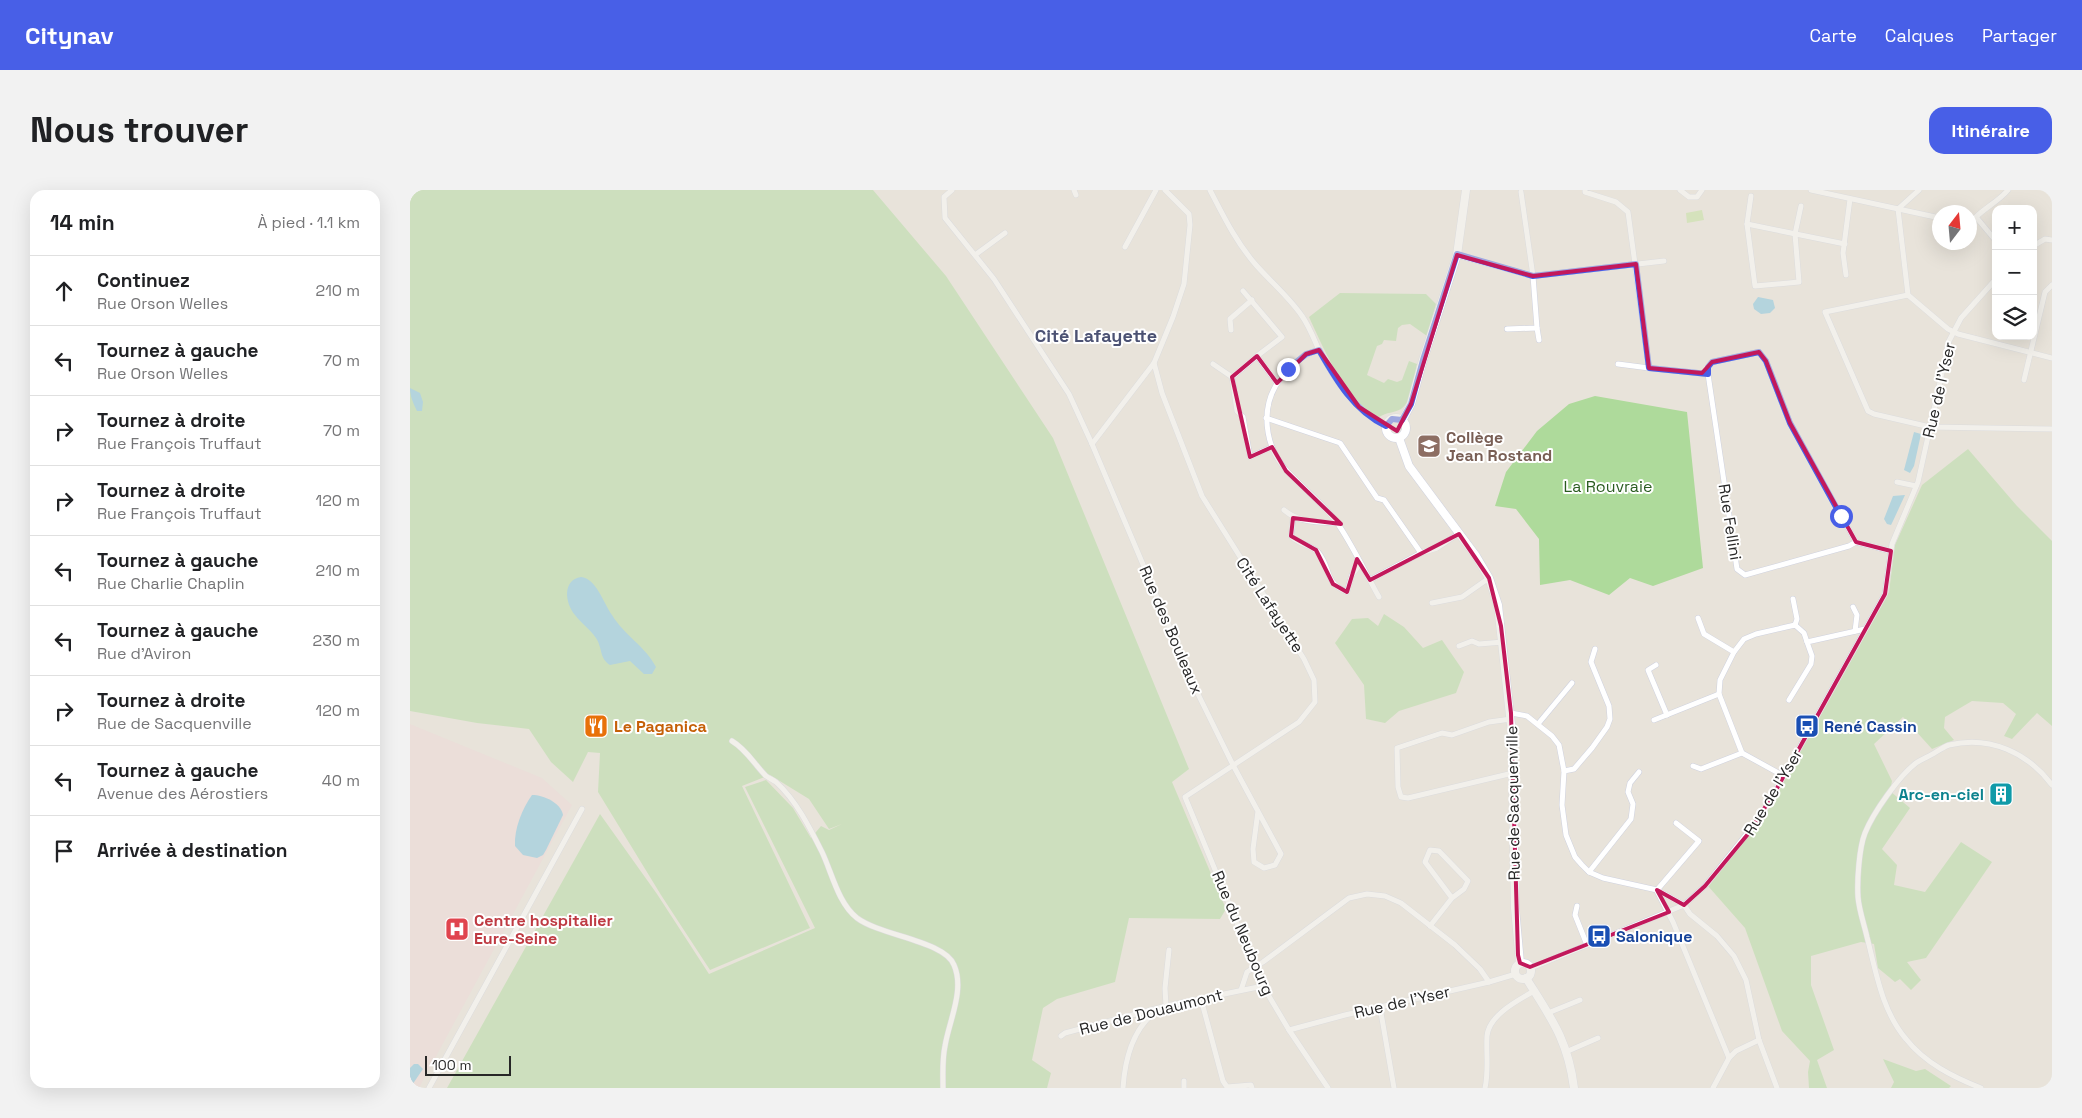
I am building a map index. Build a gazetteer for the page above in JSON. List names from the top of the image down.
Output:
{
  "streets": {
    "street": [
      "Rue de l'Yser",
      "Rue Fellini",
      "Cité Lafayette",
      "Rue des Bouleaux",
      "Rue de Sacquenville",
      "Rue du Neubourg",
      "Rue de Douaumont"
    ]
  },
  "crossings": [
    ["Rue de l'Yser", "Rue de Sacquenville"],
    ["Rue de l'Yser", "Rue du Neubourg"],
    ["Cité Lafayette", "Rue des Bouleaux"],
    ["Cité Lafayette", "Rue du Neubourg"],
    ["Rue du Neubourg", "Rue de Douaumont"]
  ],
  "districts": ["Cité Lafayette"],
  "parks": ["La Rouvraie"],
  "places": {
    "school or university": ["Collège Jean Rostand"],
    "restaurant": ["Le Paganica"],
    "bus stop": ["René Cassin", "Salonique"],
    "building": ["Arc-en-ciel"],
    "hospital": ["Centre hospitalier Eure-Seine"]
  },
  "scale_bar": "100 m",
  "north": "top",
  "page": {
    "header": "Citynav",
    "nav": ["Carte", "Calques", "Partager"],
    "buttons": "Itinéraire",
    "title": "Nous trouver",
    "heading": ["14 min", "À pied · 1.1 km"],
    "map_buttons": ["+", "−"],
    "list": [
      ["Continuez", "Rue Orson Welles", "210 m"],
      ["Tournez à gauche", "Rue Orson Welles", "70 m"],
      ["Tournez à droite", "Rue François Truffaut", "70 m"],
      ["Tournez à droite", "Rue François Truffaut", "120 m"],
      ["Tournez à gauche", "Rue Charlie Chaplin", "210 m"],
      ["Tournez à gauche", "Rue d'Aviron", "230 m"],
      ["Tournez à droite", "Rue de Sacquenville", "120 m"],
      ["Tournez à gauche", "Avenue des Aérostiers", "40 m"],
      "Arrivée à destination"
    ],
    "scale": "100 m"
  }
}
